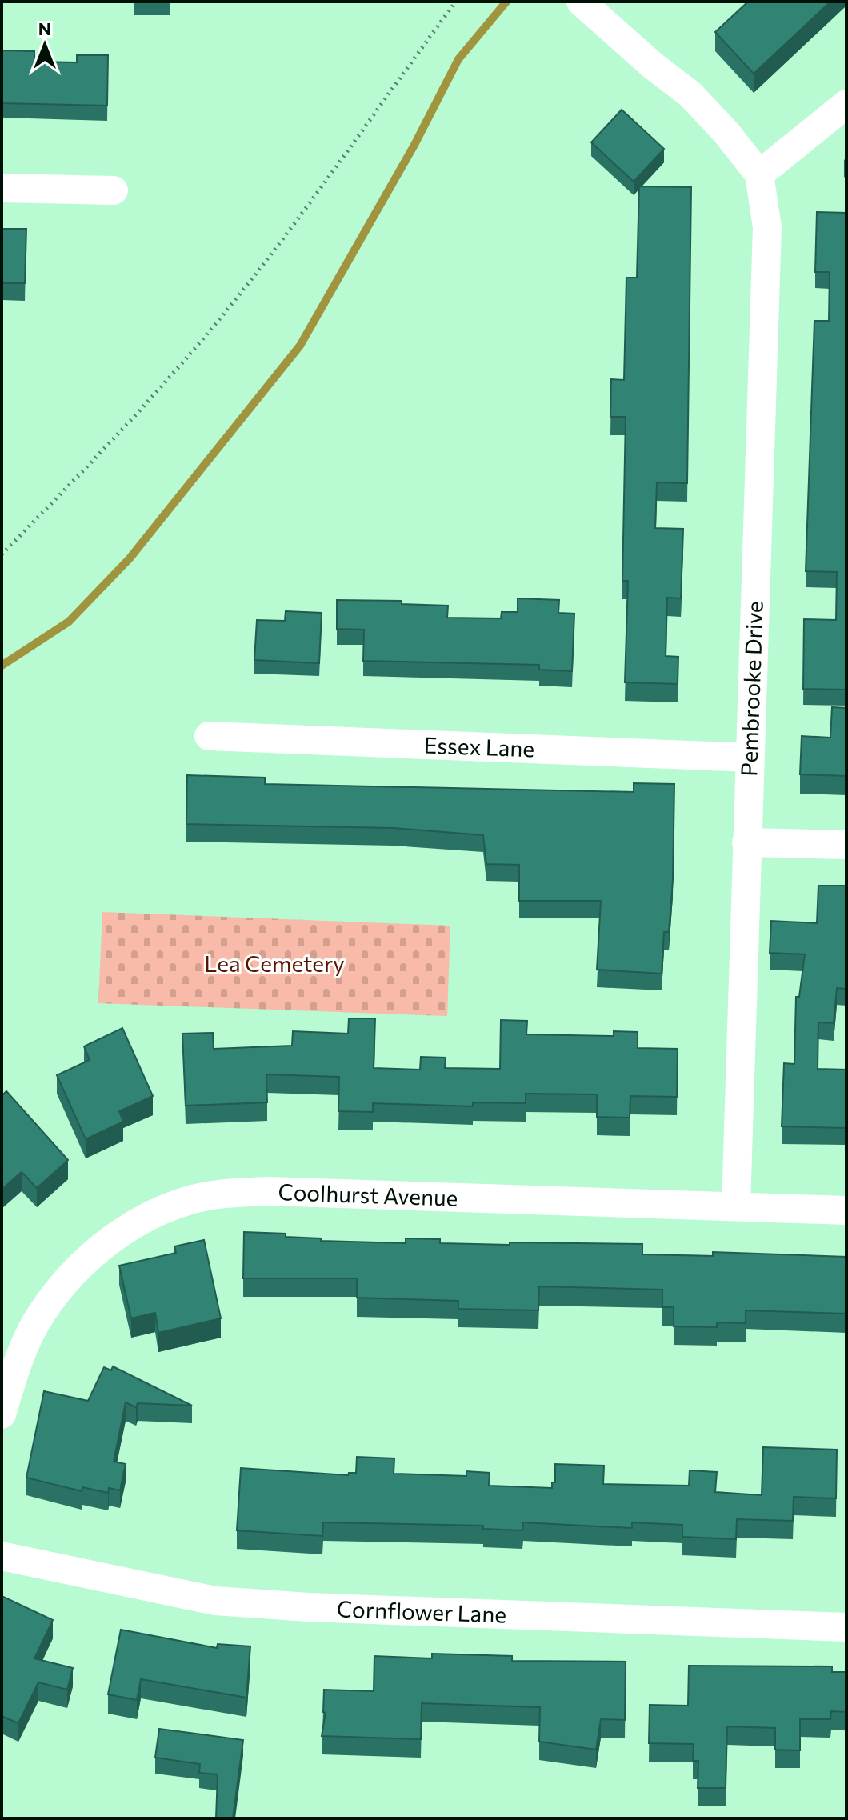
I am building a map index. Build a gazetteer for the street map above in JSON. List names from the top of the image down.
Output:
{
  "streets": {
    "street": [
      "Pembrooke Drive",
      "Essex Lane",
      "Coolhurst Avenue",
      "Cornflower Lane"
    ]
  },
  "crossings": [
    ["Pembrooke Drive", "Essex Lane"],
    ["Pembrooke Drive", "Coolhurst Avenue"]
  ],
  "parks": ["Lea Cemetery"],
  "north": "top"
}
